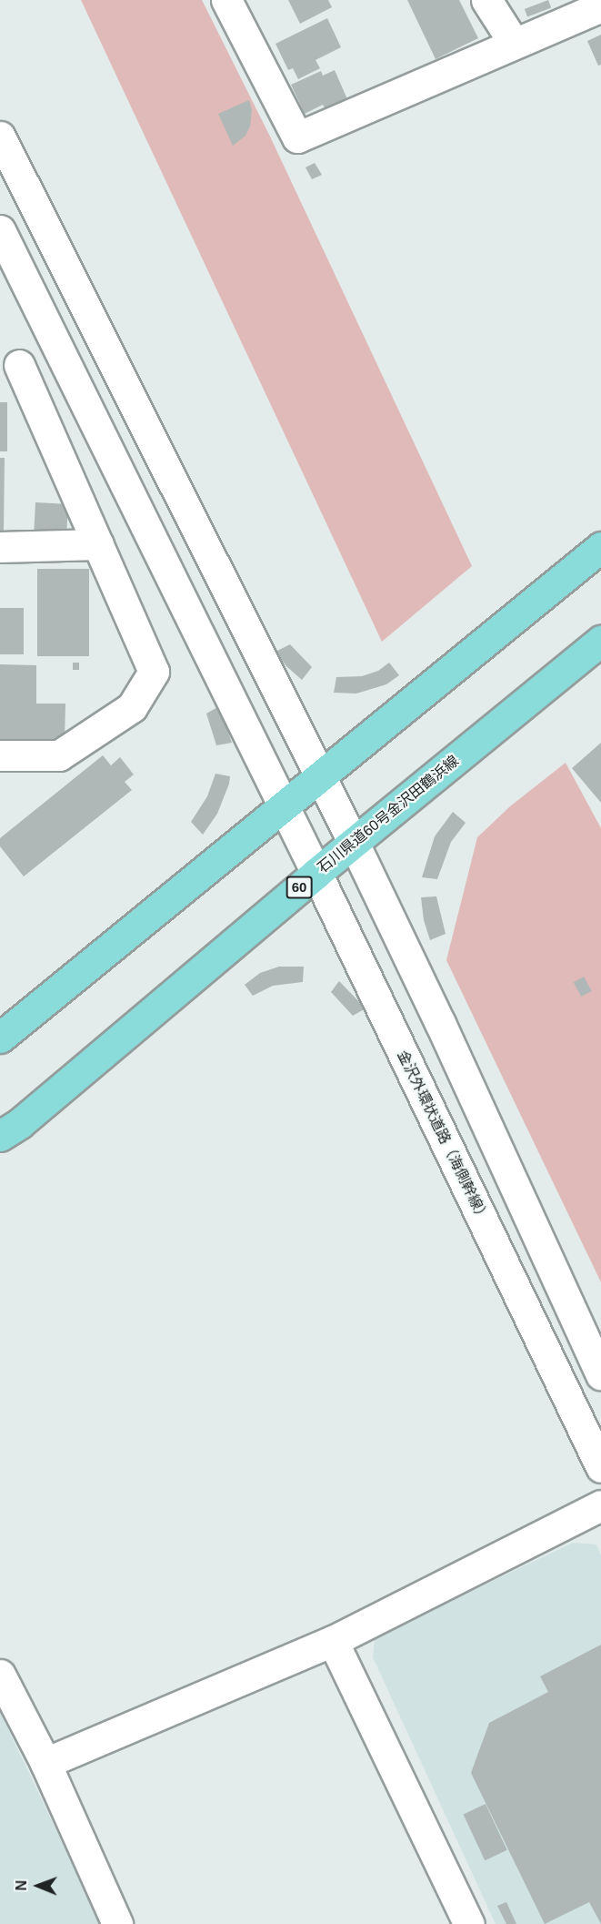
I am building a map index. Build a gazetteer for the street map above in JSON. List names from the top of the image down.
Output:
{
  "streets": {
    "main road": ["石川県道60号金沢田鶴浜線", "60"],
    "street": ["金沢外環状道路（海側幹線）"]
  },
  "crossings": [
    ["石川県道60号金沢田鶴浜線", "金沢外環状道路（海側幹線）"]
  ],
  "north": "left"
}
